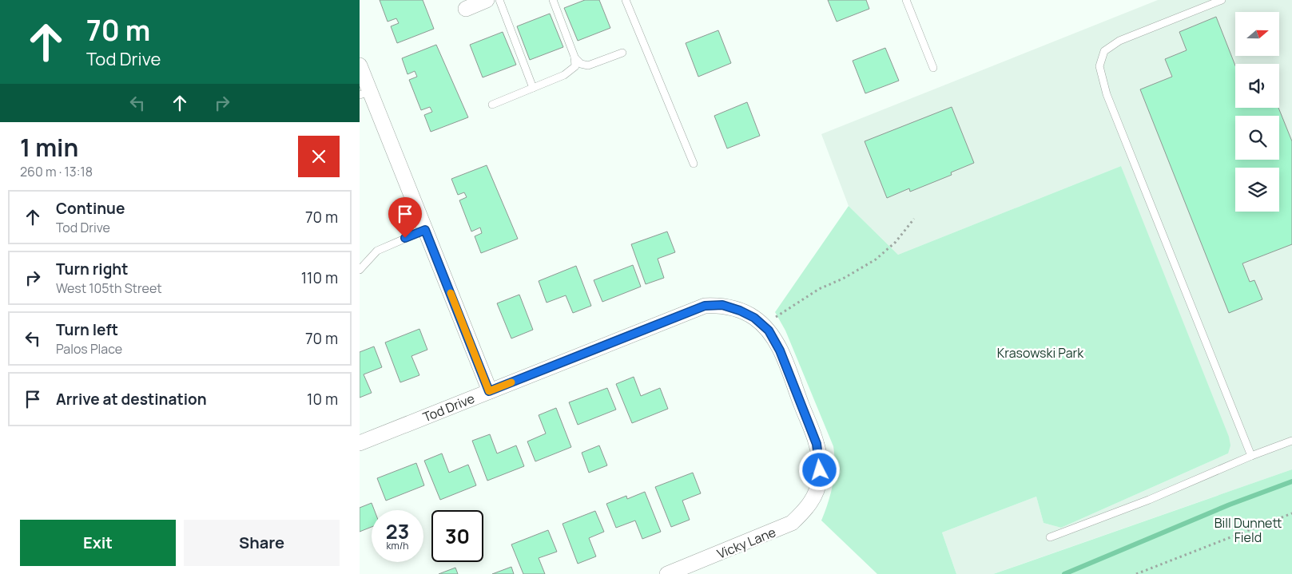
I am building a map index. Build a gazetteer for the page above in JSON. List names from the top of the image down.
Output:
{
  "streets": {
    "street": ["Tod Drive", "Vicky Lane"]
  },
  "crossings": [
    ["Tod Drive", "Vicky Lane"]
  ],
  "parks": ["Krasowski Park", "Bill Dunnett Field"],
  "north": "right",
  "page": {
    "turn": ["70 m", "Tod Drive"],
    "heading": ["1 min", "260 m · 13:18"],
    "list": [
      {
        "name": "Continue",
        "note": "Tod Drive",
        "value": "70 m"
      },
      {
        "name": "Turn right",
        "note": "West 105th Street",
        "value": "110 m"
      },
      {
        "name": "Turn left",
        "note": "Palos Place",
        "value": "70 m"
      },
      {
        "name": "Arrive at destination",
        "value": "10 m"
      }
    ],
    "speed": "23 km/h",
    "limit": "30",
    "buttons": ["Exit", "Share"]
  }
}
